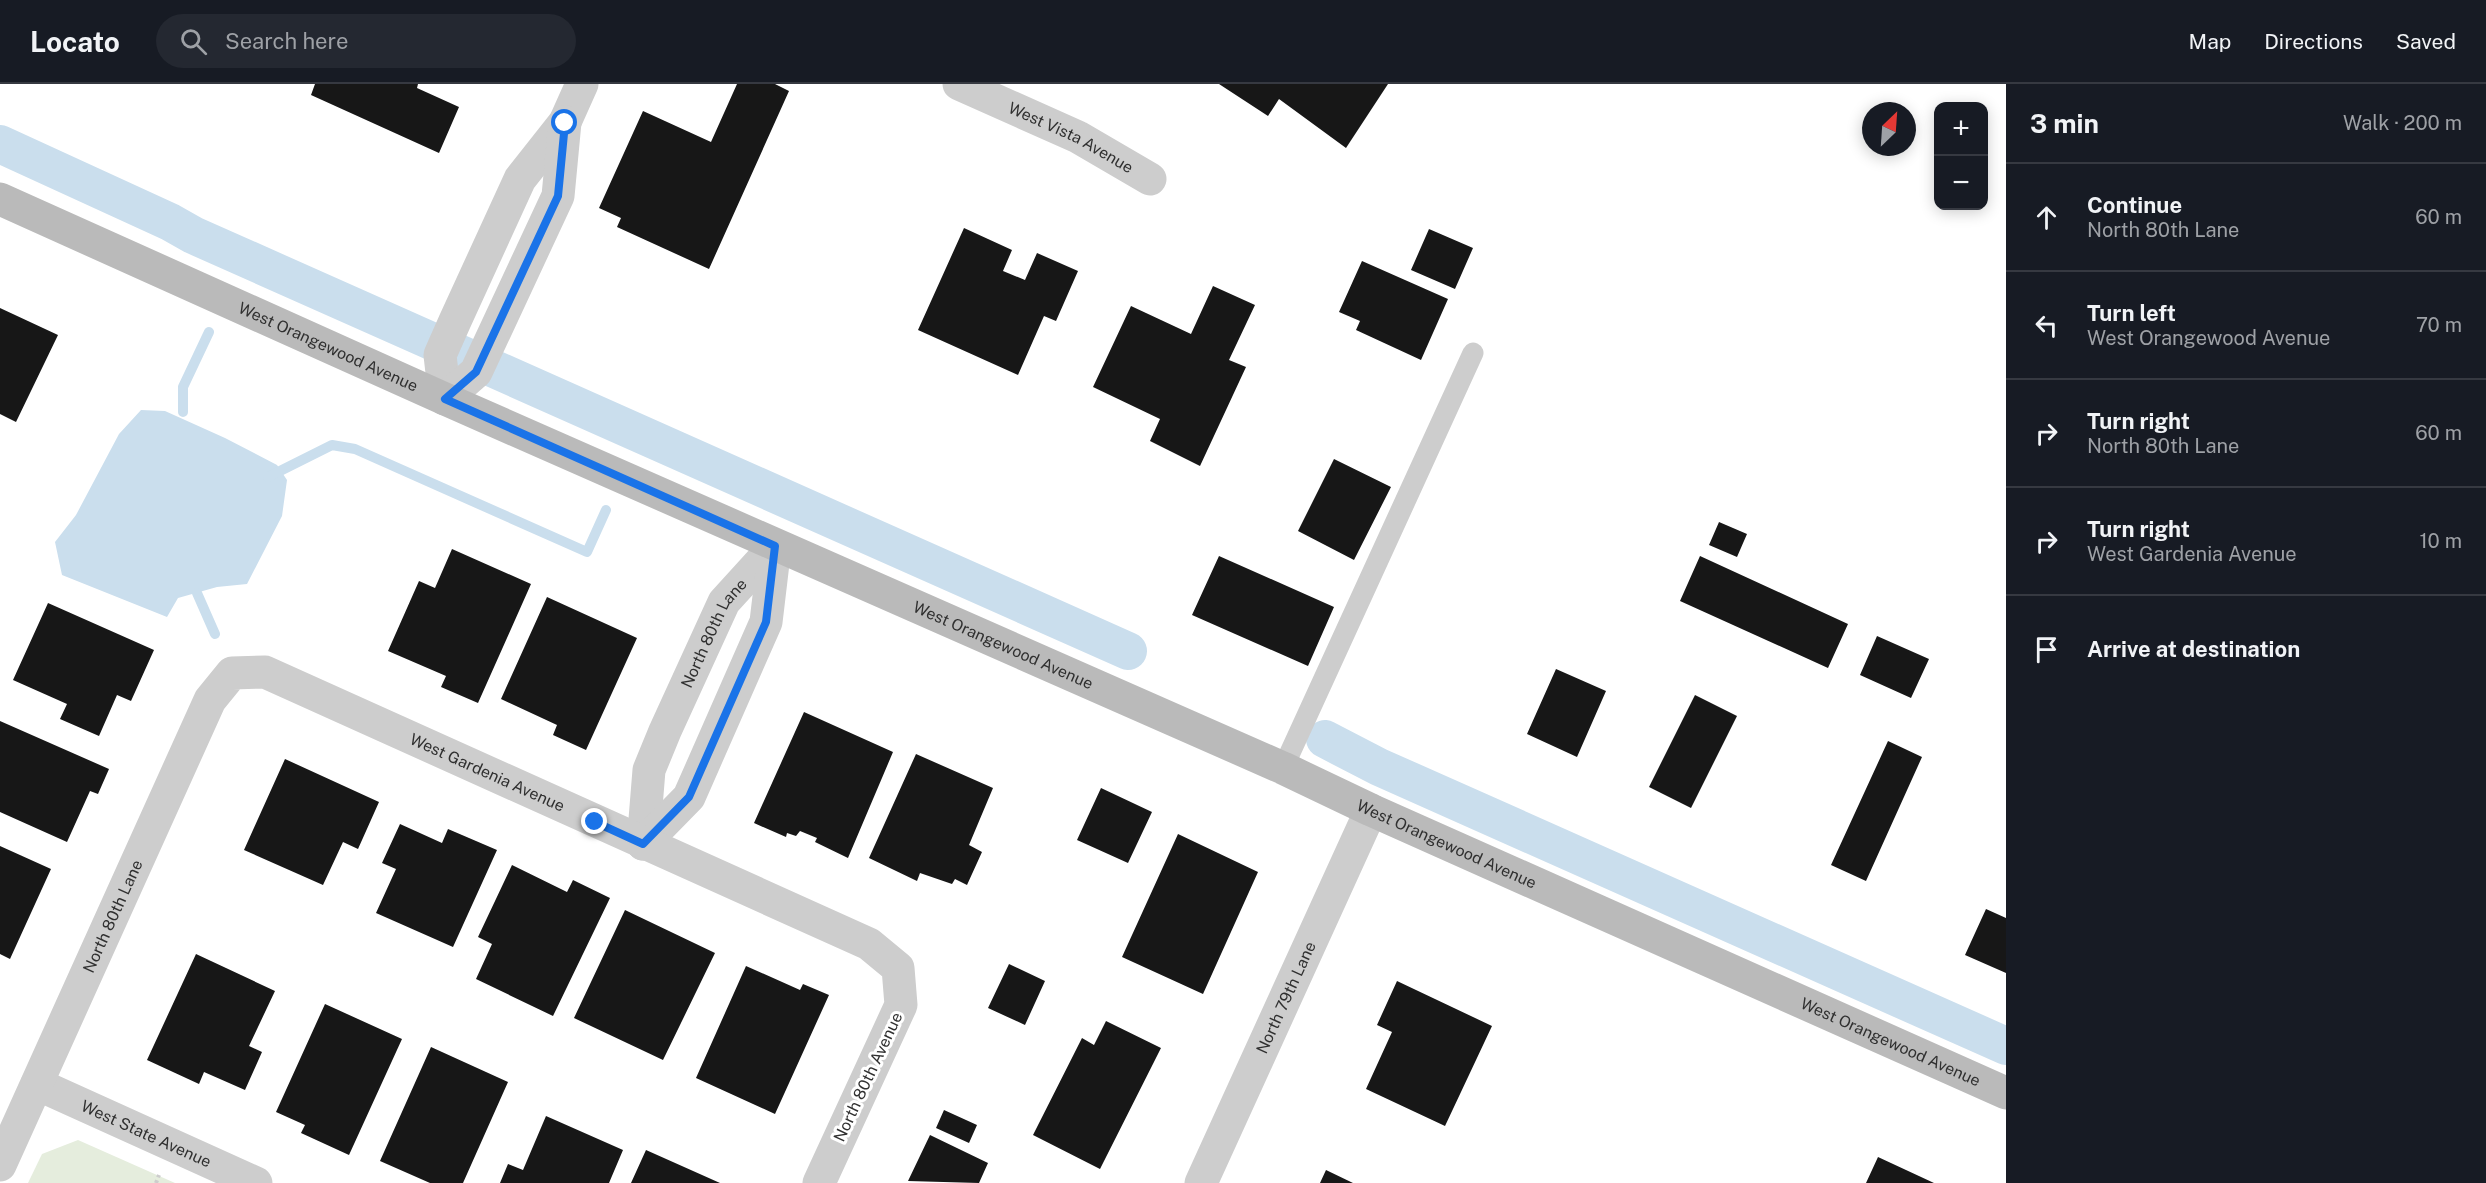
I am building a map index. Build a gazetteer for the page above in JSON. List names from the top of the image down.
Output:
{
  "streets": {
    "street": [
      "West Vista Avenue",
      "West Orangewood Avenue",
      "North 80th Lane",
      "West Gardenia Avenue",
      "North 79th Lane",
      "North 80th Avenue",
      "West State Avenue"
    ]
  },
  "crossings": [
    ["West Orangewood Avenue", "North 80th Lane"],
    ["West Orangewood Avenue", "North 79th Lane"],
    ["North 80th Lane", "West Gardenia Avenue"],
    ["North 80th Lane", "West State Avenue"],
    ["West Gardenia Avenue", "North 80th Avenue"]
  ],
  "north": "top right",
  "page": {
    "header": "Locato",
    "search": "Search here",
    "nav": ["Map", "Directions", "Saved"],
    "heading": ["3 min", "Walk · 200 m"],
    "map_buttons": ["+", "−"],
    "list": [
      ["Continue", "North 80th Lane", "60 m"],
      ["Turn left", "West Orangewood Avenue", "70 m"],
      ["Turn right", "North 80th Lane", "60 m"],
      ["Turn right", "West Gardenia Avenue", "10 m"],
      "Arrive at destination"
    ]
  }
}
